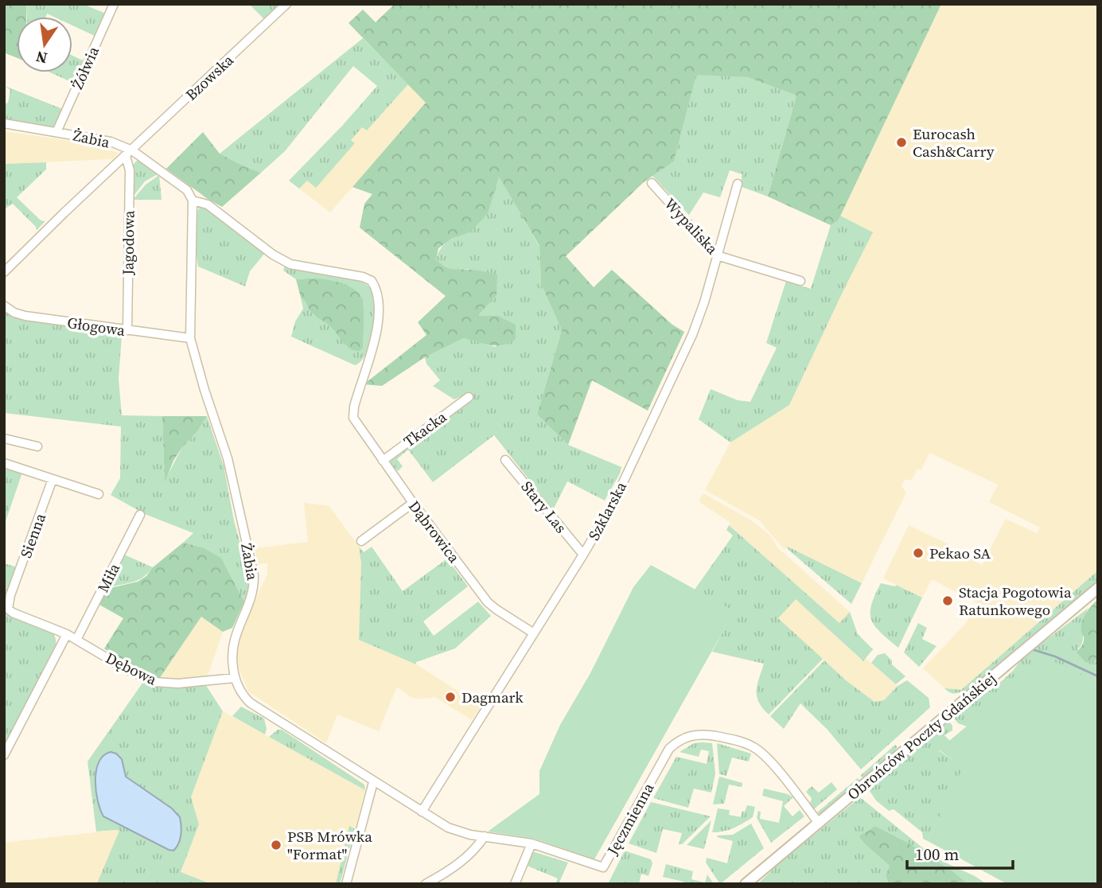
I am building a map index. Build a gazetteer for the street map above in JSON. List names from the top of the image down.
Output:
{
  "streets": {
    "street": [
      "Żółwia",
      "Bzowska",
      "Żabia",
      "Wypaliska",
      "Jagodowa",
      "Głogowa",
      "Tkacka",
      "Stary Las",
      "Szklarska",
      "Dąbrowica",
      "Sienna",
      "Miła",
      "Dębowa",
      "Obrońców Poczty Gdańskiej",
      "Jęczmienna"
    ]
  },
  "crossings": [
    ["Żółwia", "Żabia"],
    ["Bzowska", "Żabia"],
    ["Bzowska", "Jagodowa"],
    ["Żabia", "Jagodowa"],
    ["Żabia", "Głogowa"],
    ["Żabia", "Dąbrowica"],
    ["Żabia", "Dębowa"],
    ["Żabia", "Jęczmienna"],
    ["Wypaliska", "Szklarska"],
    ["Jagodowa", "Głogowa"],
    ["Tkacka", "Dąbrowica"],
    ["Stary Las", "Szklarska"],
    ["Szklarska", "Dąbrowica"],
    ["Szklarska", "Jęczmienna"],
    ["Sienna", "Dębowa"],
    ["Miła", "Dębowa"],
    ["Obrońców Poczty Gdańskiej", "Jęczmienna"]
  ],
  "places": [
    "Eurocash Cash&Carry",
    "Pekao SA",
    "Stacja Pogotowia Ratunkowego",
    "Dagmark",
    "PSB Mrówka \"Format\""
  ],
  "scale_bar": "100 m",
  "north": "bottom"
}
